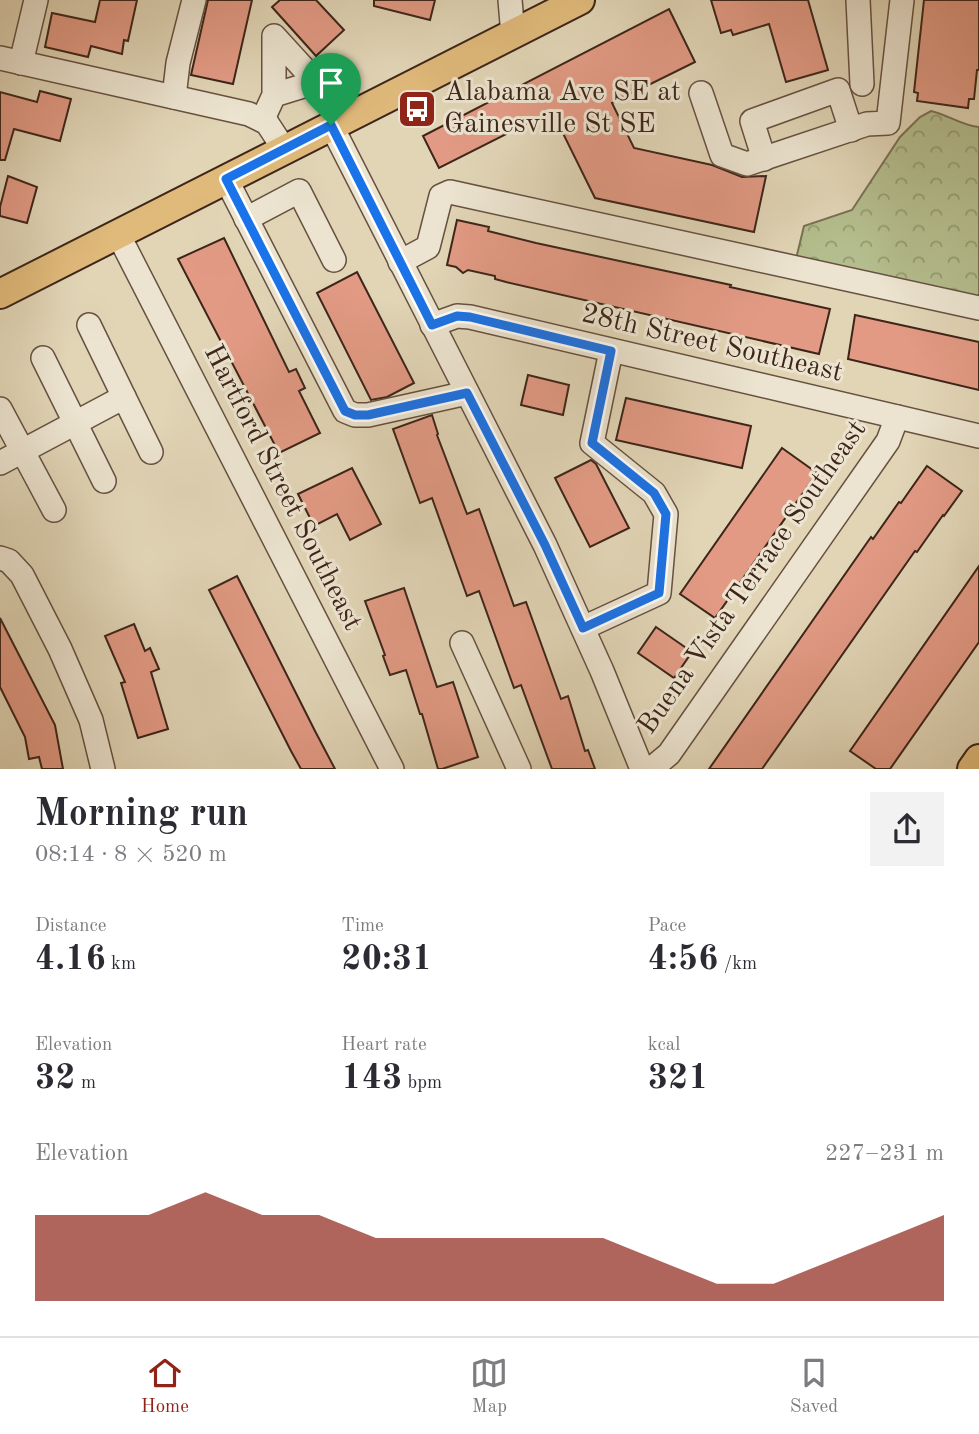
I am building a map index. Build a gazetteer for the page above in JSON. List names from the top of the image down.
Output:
{
  "streets": {
    "street": ["28th Street Southeast", "Hartford Street Southeast", "Buena Vista Terrace Southeast"]
  },
  "crossings": [
    ["28th Street Southeast", "Buena Vista Terrace Southeast"]
  ],
  "places": {
    "bus stop": ["Alabama Ave SE at Gainesville St SE"]
  },
  "page": {
    "heading": ["Morning run", "08:14 · 8 × 520 m"],
    "stats": [
      ["Distance", "4.16 km"],
      ["Time", "20:31"],
      ["Pace", "4:56 /km"],
      ["Elevation", "32 m"],
      ["Heart rate", "143 bpm"],
      ["kcal", "321"]
    ],
    "chart": ["Elevation", "227–231 m"],
    "tabs": ["Home", "Map", "Saved"]
  }
}
